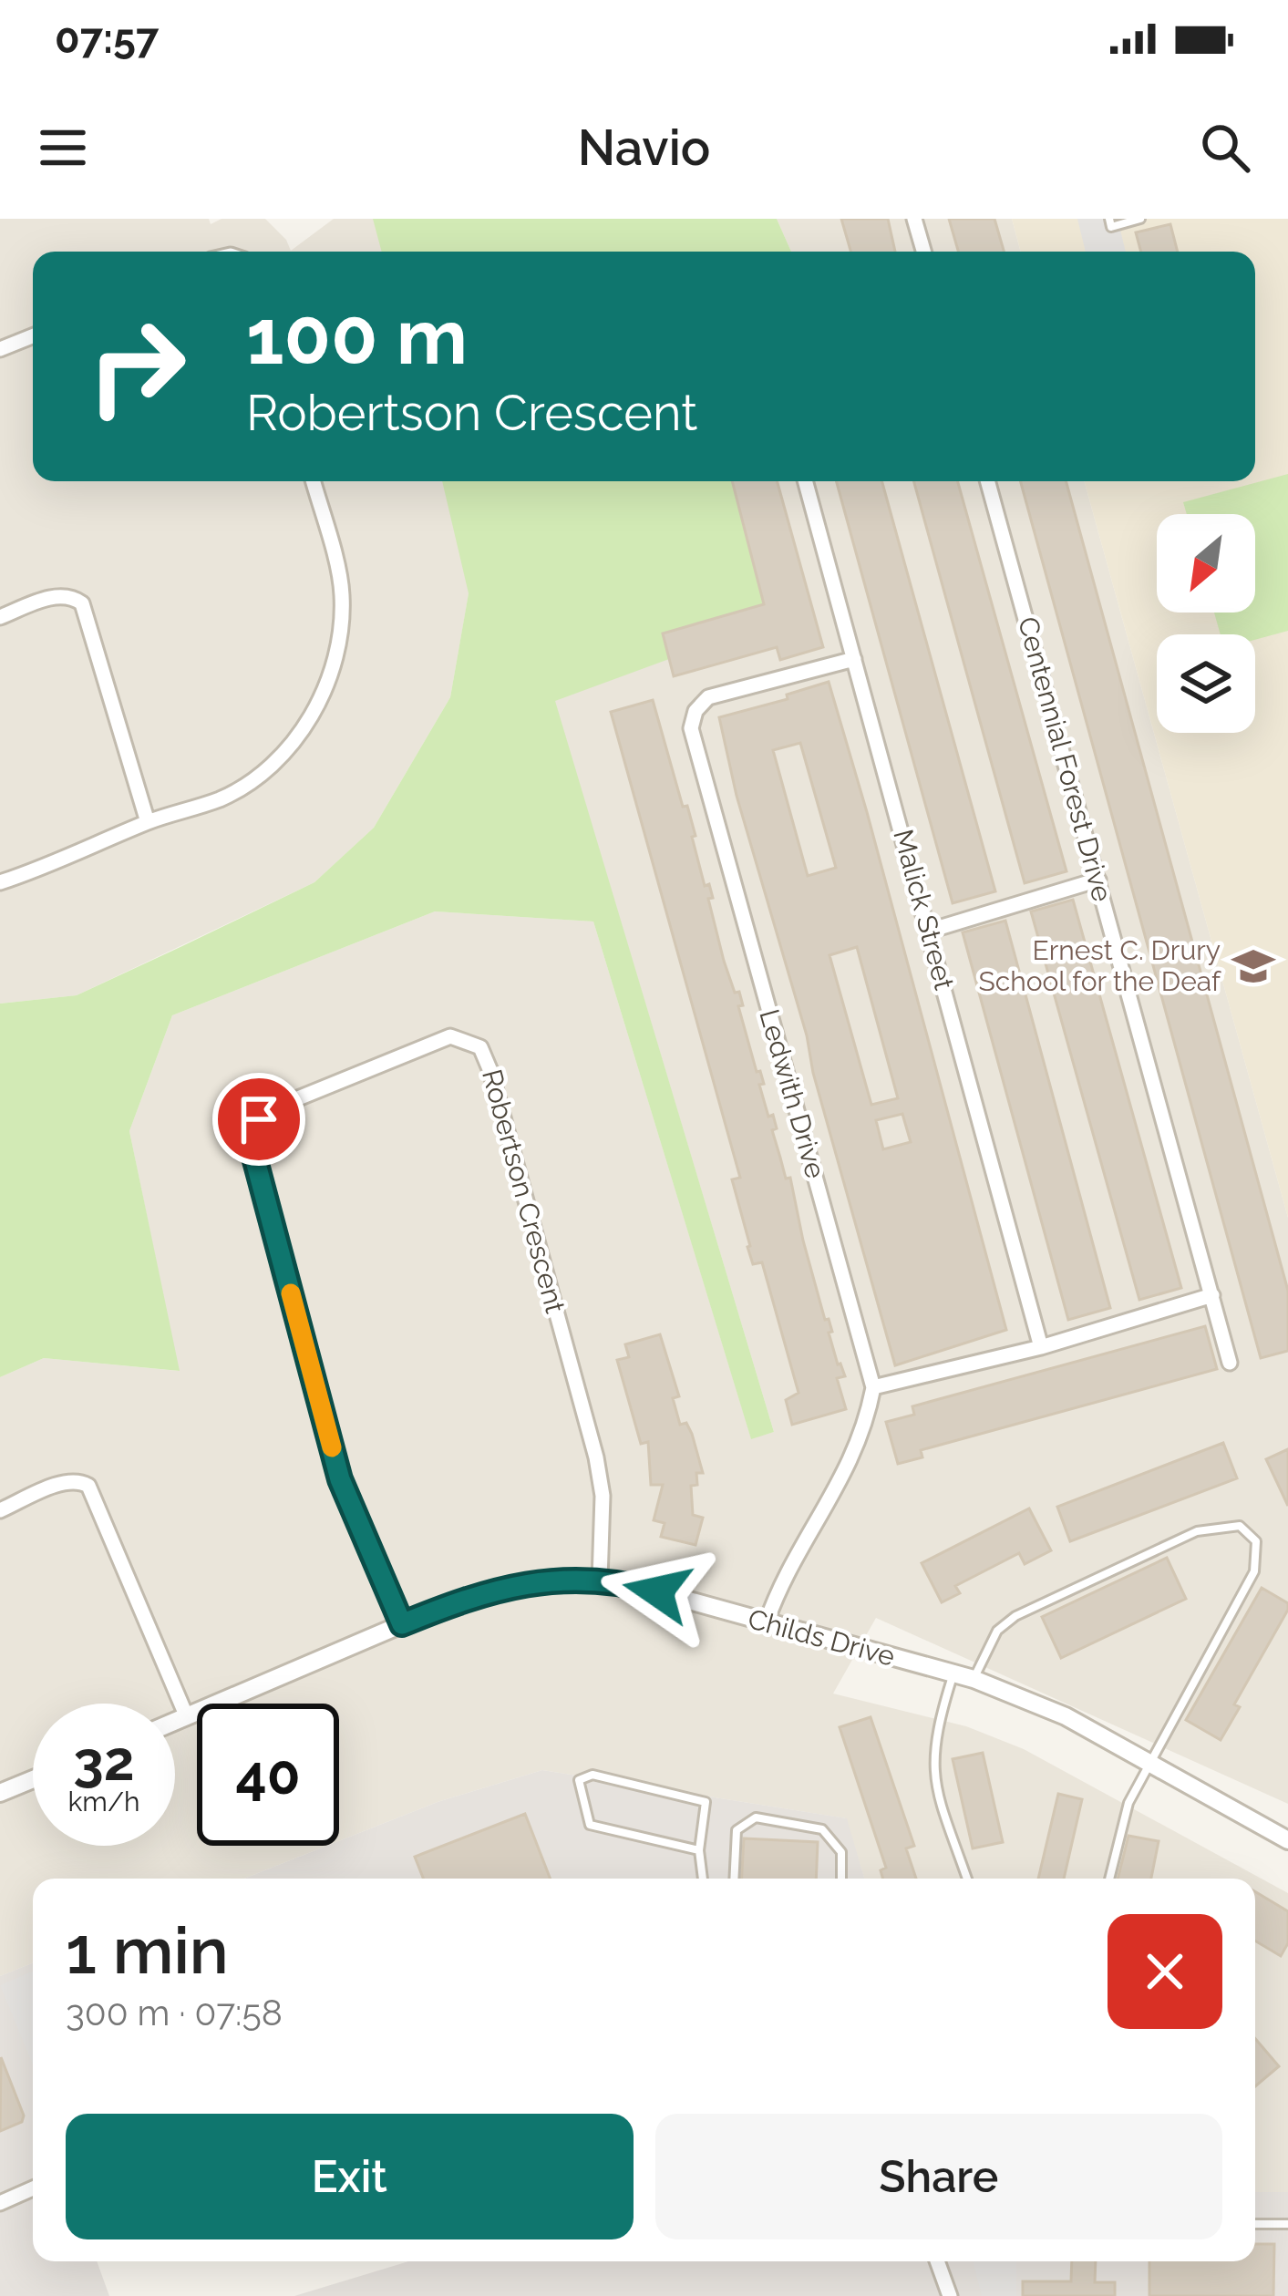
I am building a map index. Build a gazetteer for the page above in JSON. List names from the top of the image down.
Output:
{
  "streets": {
    "street": [
      "Centennial Forest Drive",
      "Malick Street",
      "Ledwith Drive",
      "Robertson Crescent",
      "Childs Drive"
    ]
  },
  "crossings": [
    ["Malick Street", "Ledwith Drive"],
    ["Ledwith Drive", "Childs Drive"],
    ["Robertson Crescent", "Childs Drive"]
  ],
  "places": {
    "school or university": ["Ernest C. Drury School for the Deaf"]
  },
  "north": "bottom left",
  "page": {
    "status": "07:57",
    "header": "Navio",
    "turn": ["100 m", "Robertson Crescent"],
    "speed": "32 km/h",
    "limit": "40",
    "heading": ["1 min", "300 m · 07:58"],
    "buttons": ["Exit", "Share"]
  }
}
